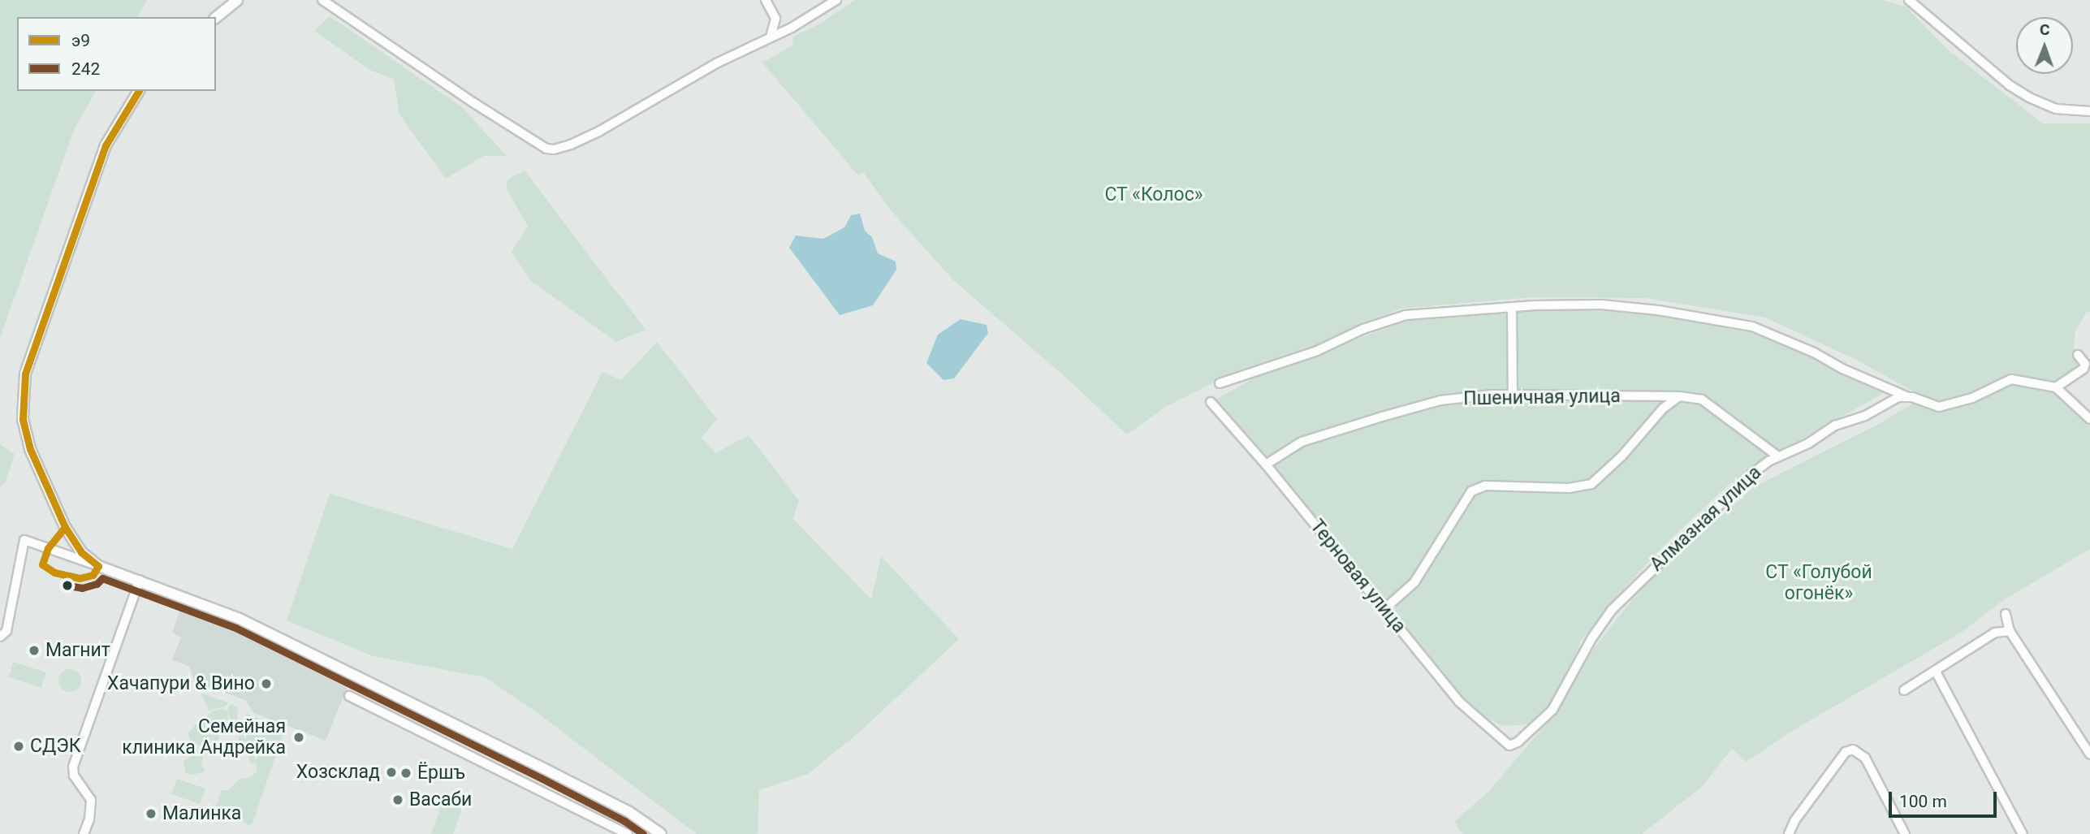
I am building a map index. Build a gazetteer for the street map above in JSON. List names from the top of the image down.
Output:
{
  "streets": {
    "street": ["Пшеничная улица", "Алмазная улица", "Терновая улица"]
  },
  "crossings": [
    ["Пшеничная улица", "Алмазная улица"],
    ["Пшеничная улица", "Терновая улица"],
    ["Алмазная улица", "Терновая улица"]
  ],
  "parks": ["СТ «Колос»", "СТ «Голубой огонёк»"],
  "places": [
    "Магнит",
    "Хачапури & Вино",
    "Семейная клиника Андрейка",
    "СДЭК",
    "Хозсклад",
    "Ёршъ",
    "Васаби",
    "Малинка"
  ],
  "lines": ["transit line э9", "transit line 242"],
  "legend": ["э9", "242"],
  "scale_bar": "100 m",
  "north": "top"
}
